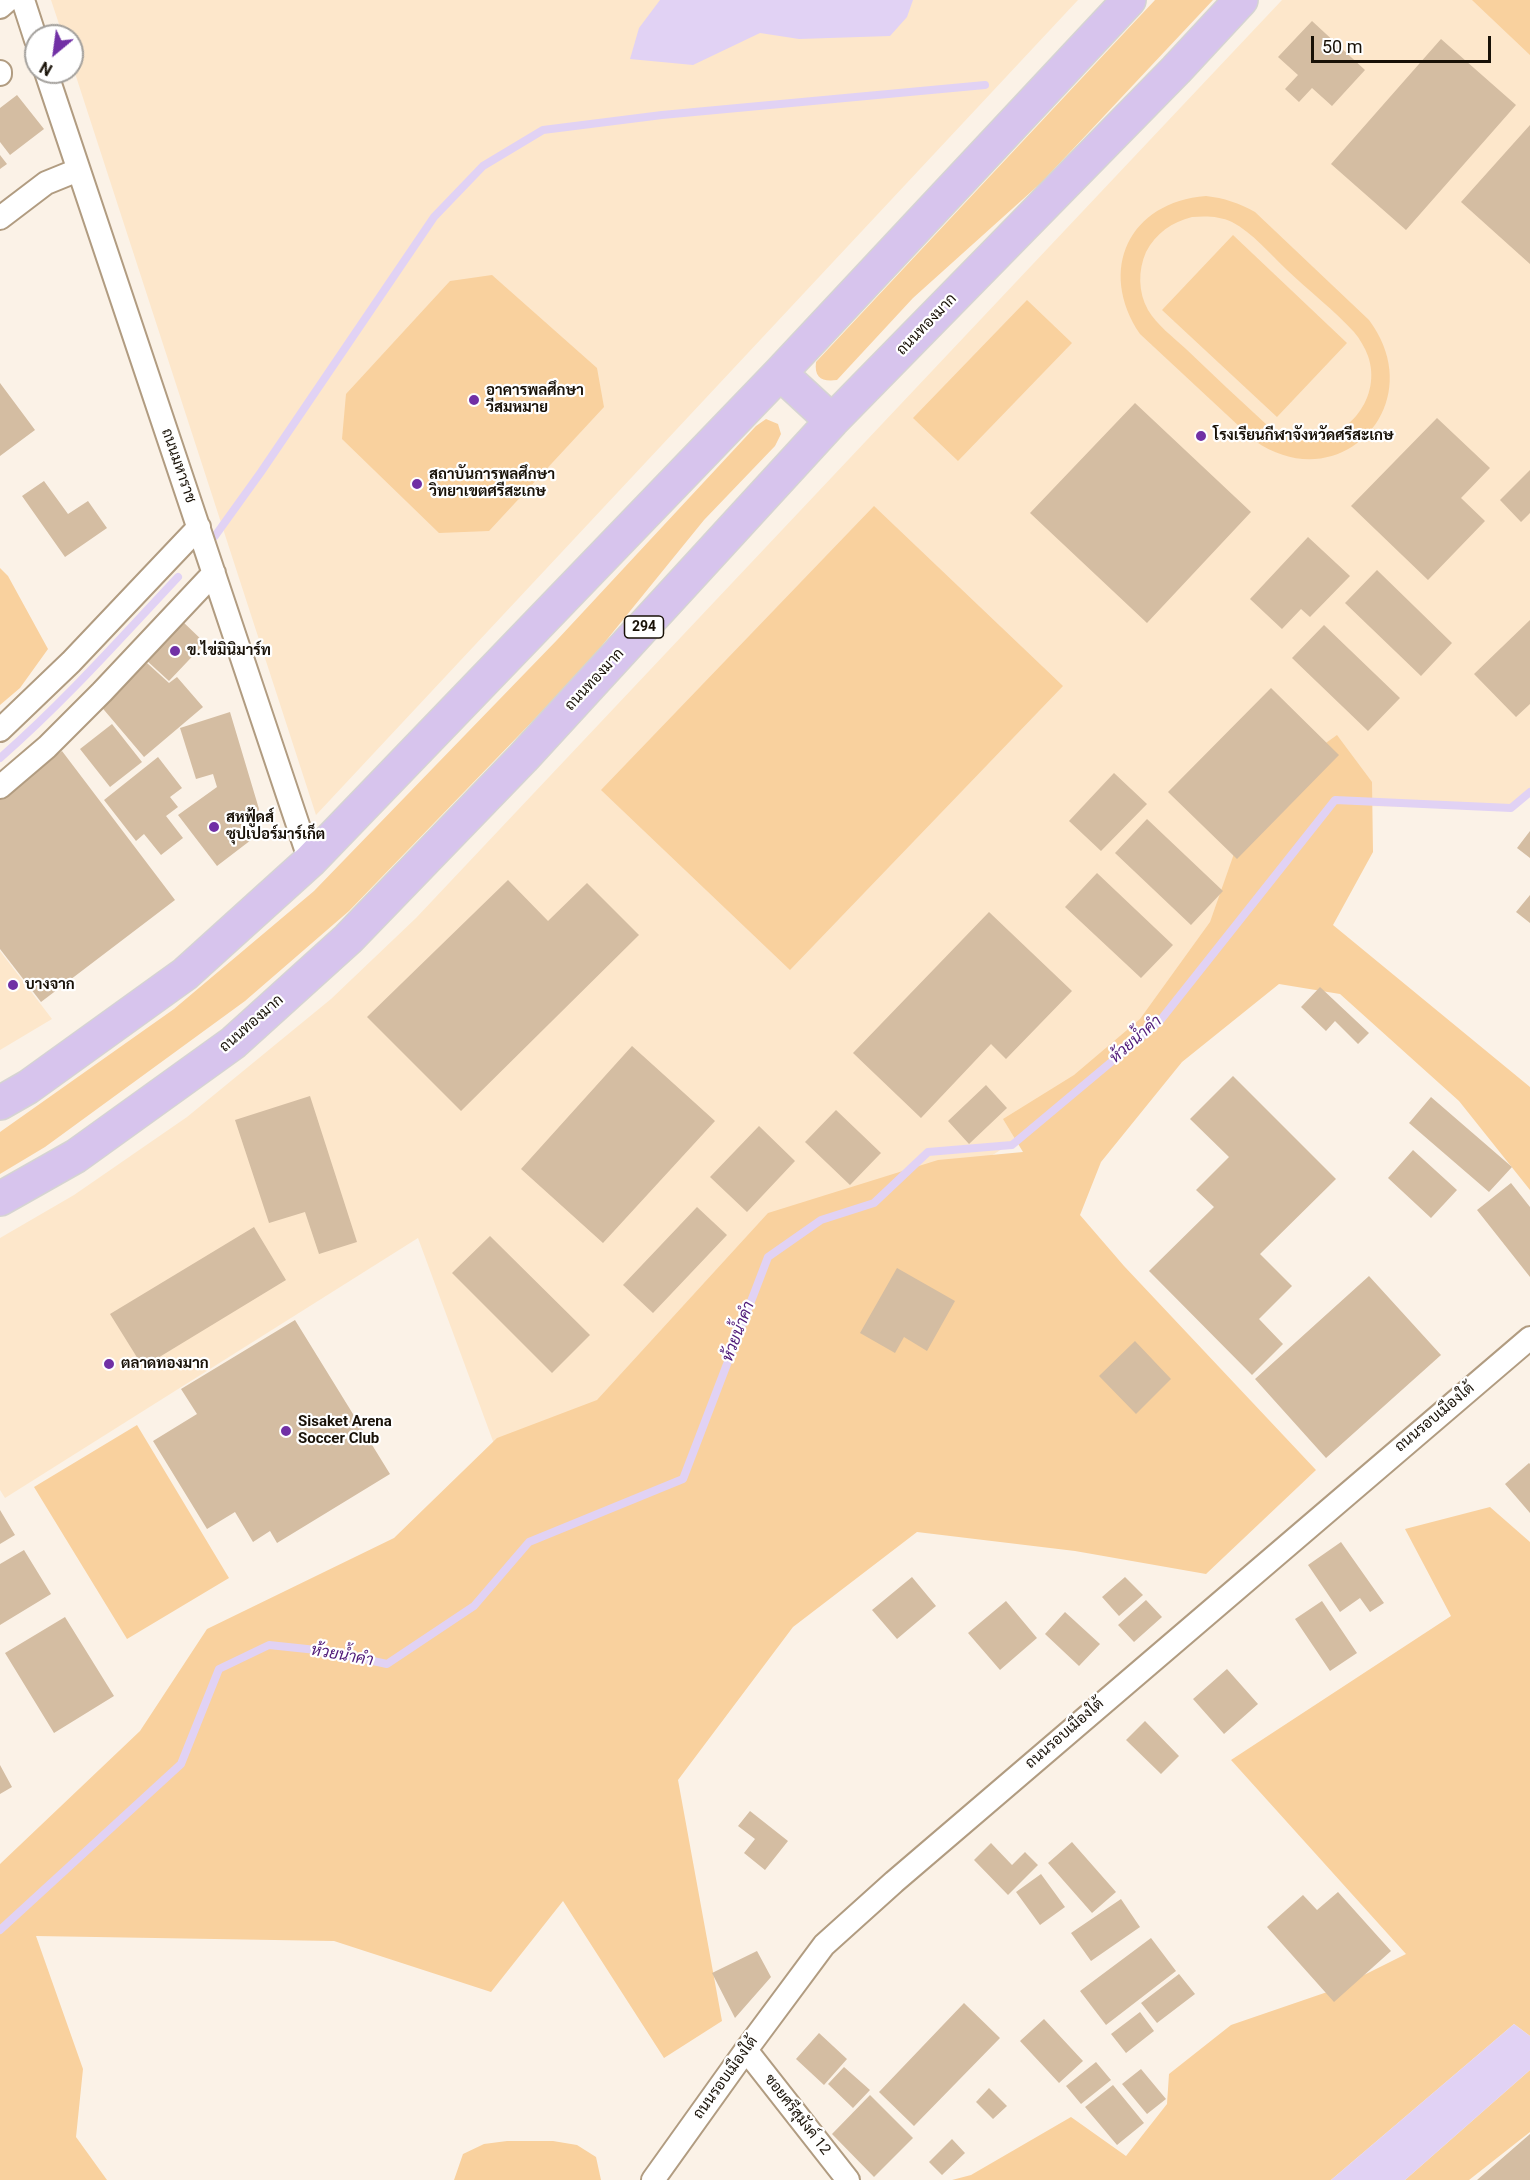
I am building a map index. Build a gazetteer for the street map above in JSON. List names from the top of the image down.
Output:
{
  "streets": {
    "main road": ["ถนนทองมาก", "294"],
    "street": ["ถนนมหาราช", "ถนนรอบเมืองใต้", "ซอยศรีสุมังค์ 12"]
  },
  "crossings": [
    ["ถนนรอบเมืองใต้", "ซอยศรีสุมังค์ 12"]
  ],
  "water": ["ห้วยน้ำคำ"],
  "places": [
    "อาคารพลศึกษา วีสมหมาย",
    "โรงเรียนกีฬาจังหวัดศรีสะเกษ",
    "สถาบันการพลศึกษา วิทยาเขตศรีสะเกษ",
    "ข.ไข่มินิมาร์ท",
    "สหฟู้ดส์ ซุปเปอร์มาร์เก็ต",
    "บางจาก",
    "ตลาดทองมาก",
    "Sisaket Arena Soccer Club"
  ],
  "scale_bar": "50 m",
  "north": "bottom left"
}
